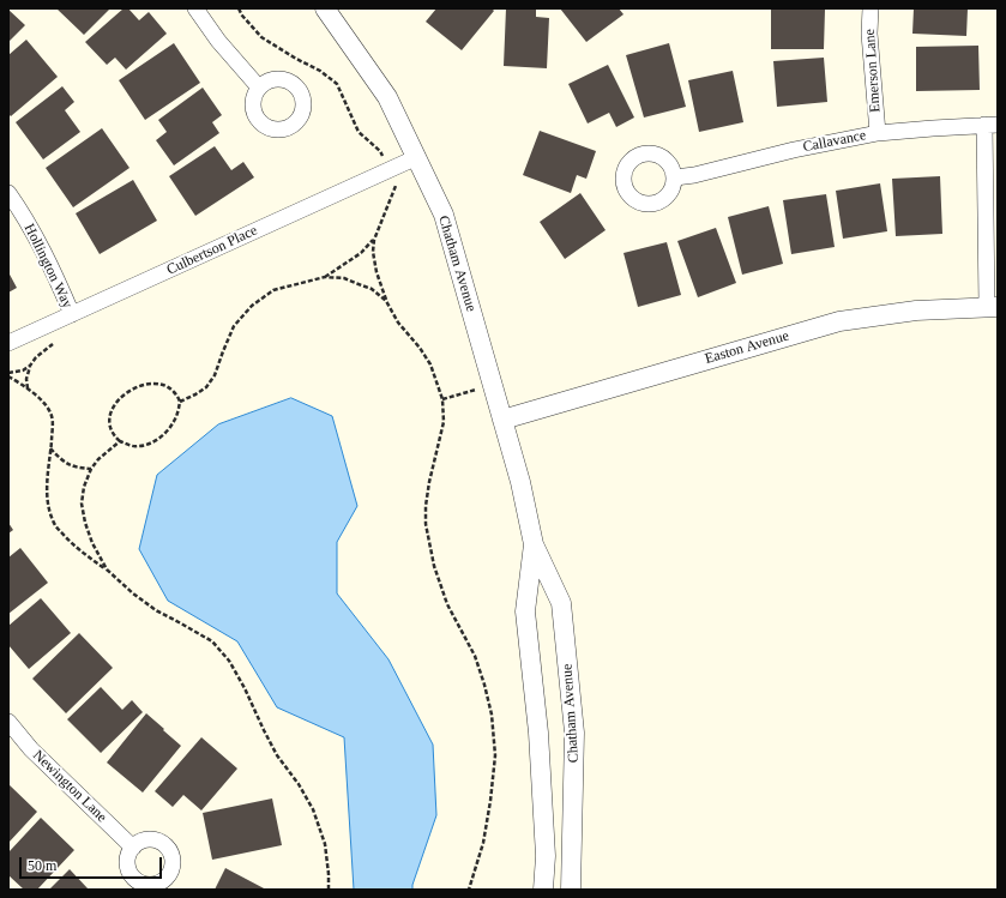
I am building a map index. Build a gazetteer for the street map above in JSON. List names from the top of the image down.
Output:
{
  "streets": {
    "street": [
      "Emerson Lane",
      "Callavance",
      "Culbertson Place",
      "Chatham Avenue",
      "Hollington Way",
      "Easton Avenue",
      "Newington Lane"
    ]
  },
  "crossings": [
    ["Emerson Lane", "Callavance"],
    ["Culbertson Place", "Chatham Avenue"],
    ["Culbertson Place", "Hollington Way"],
    ["Chatham Avenue", "Easton Avenue"]
  ],
  "scale_bar": "50 m"
}
